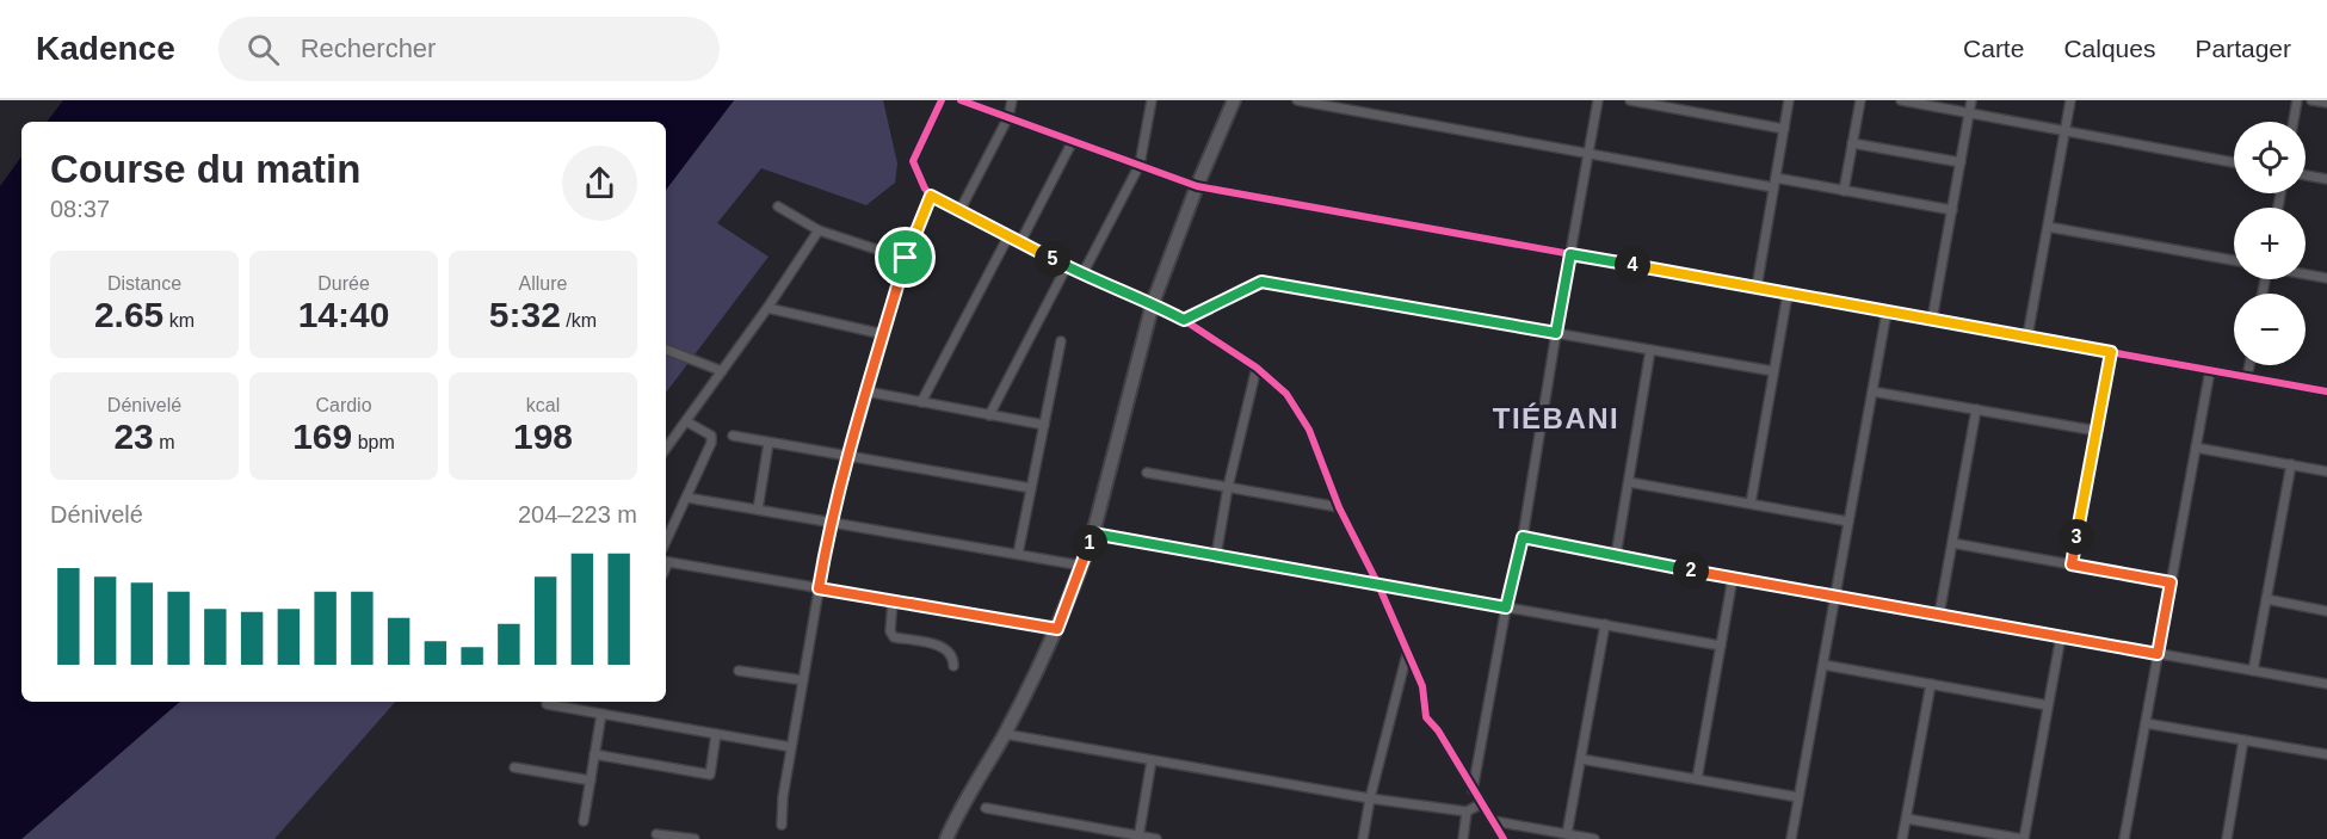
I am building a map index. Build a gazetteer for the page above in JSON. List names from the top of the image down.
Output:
{
  "districts": ["TIÉBANI"],
  "page": {
    "header": "Kadence",
    "search": "Rechercher",
    "nav": ["Carte", "Calques", "Partager"],
    "map_buttons": ["+", "−"],
    "heading": ["Course du matin", "08:37"],
    "pins": [
      "5",
      "4",
      "3",
      "1",
      "2"
    ],
    "stats": [
      ["Distance", "2.65 km"],
      ["Durée", "14:40"],
      ["Allure", "5:32 /km"],
      ["Dénivelé", "23 m"],
      ["Cardio", "169 bpm"],
      ["kcal", "198"]
    ],
    "chart": ["Dénivelé", "204–223 m"]
  }
}
